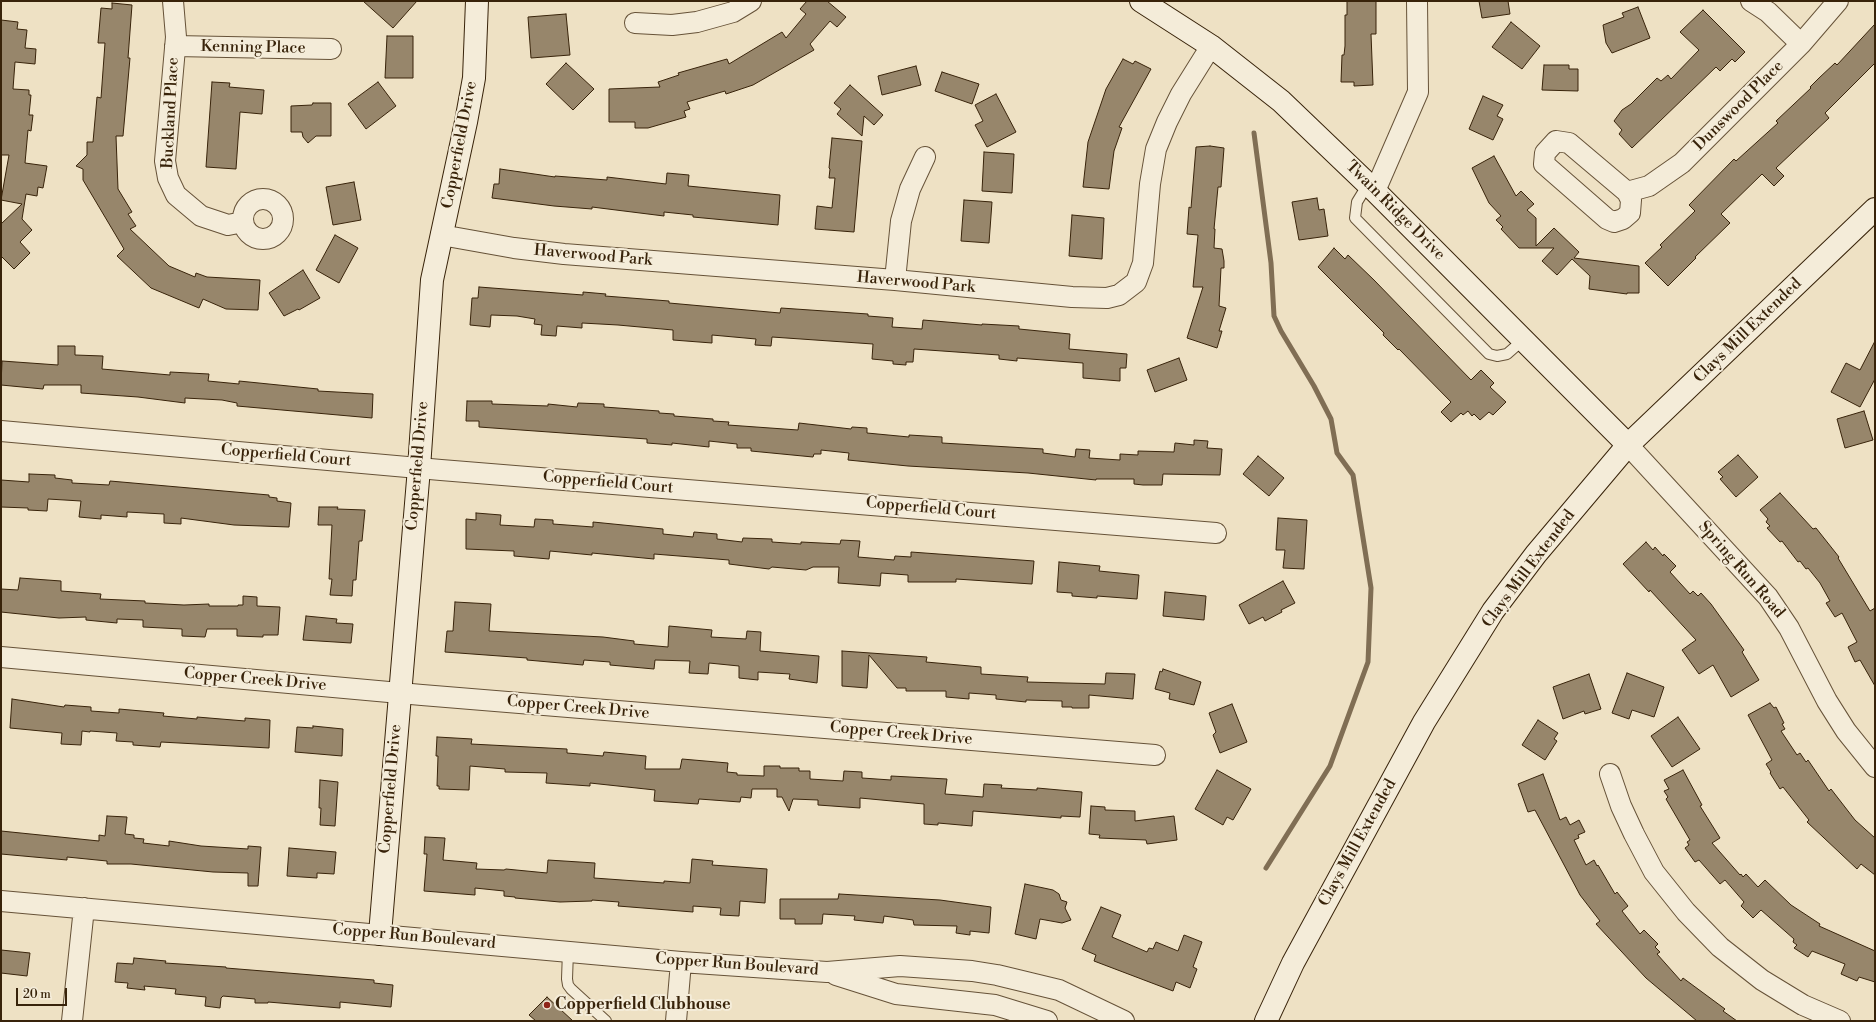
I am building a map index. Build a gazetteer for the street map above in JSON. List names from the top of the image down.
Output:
{
  "streets": {
    "street": [
      "Kenning Place",
      "Dunswood Place",
      "Buckland Place",
      "Copperfield Drive",
      "Twain Ridge Drive",
      "Haverwood Park",
      "Clays Mill Extended",
      "Copperfield Court",
      "Spring Run Road",
      "Copper Creek Drive",
      "Copper Run Boulevard"
    ]
  },
  "crossings": [
    ["Kenning Place", "Buckland Place"],
    ["Copperfield Drive", "Haverwood Park"],
    ["Copperfield Drive", "Copperfield Court"],
    ["Copperfield Drive", "Copper Creek Drive"],
    ["Copperfield Drive", "Copper Run Boulevard"],
    ["Twain Ridge Drive", "Haverwood Park"],
    ["Twain Ridge Drive", "Clays Mill Extended"],
    ["Twain Ridge Drive", "Spring Run Road"],
    ["Clays Mill Extended", "Spring Run Road"]
  ],
  "places": ["Copperfield Clubhouse"],
  "scale_bar": "20 m"
}
